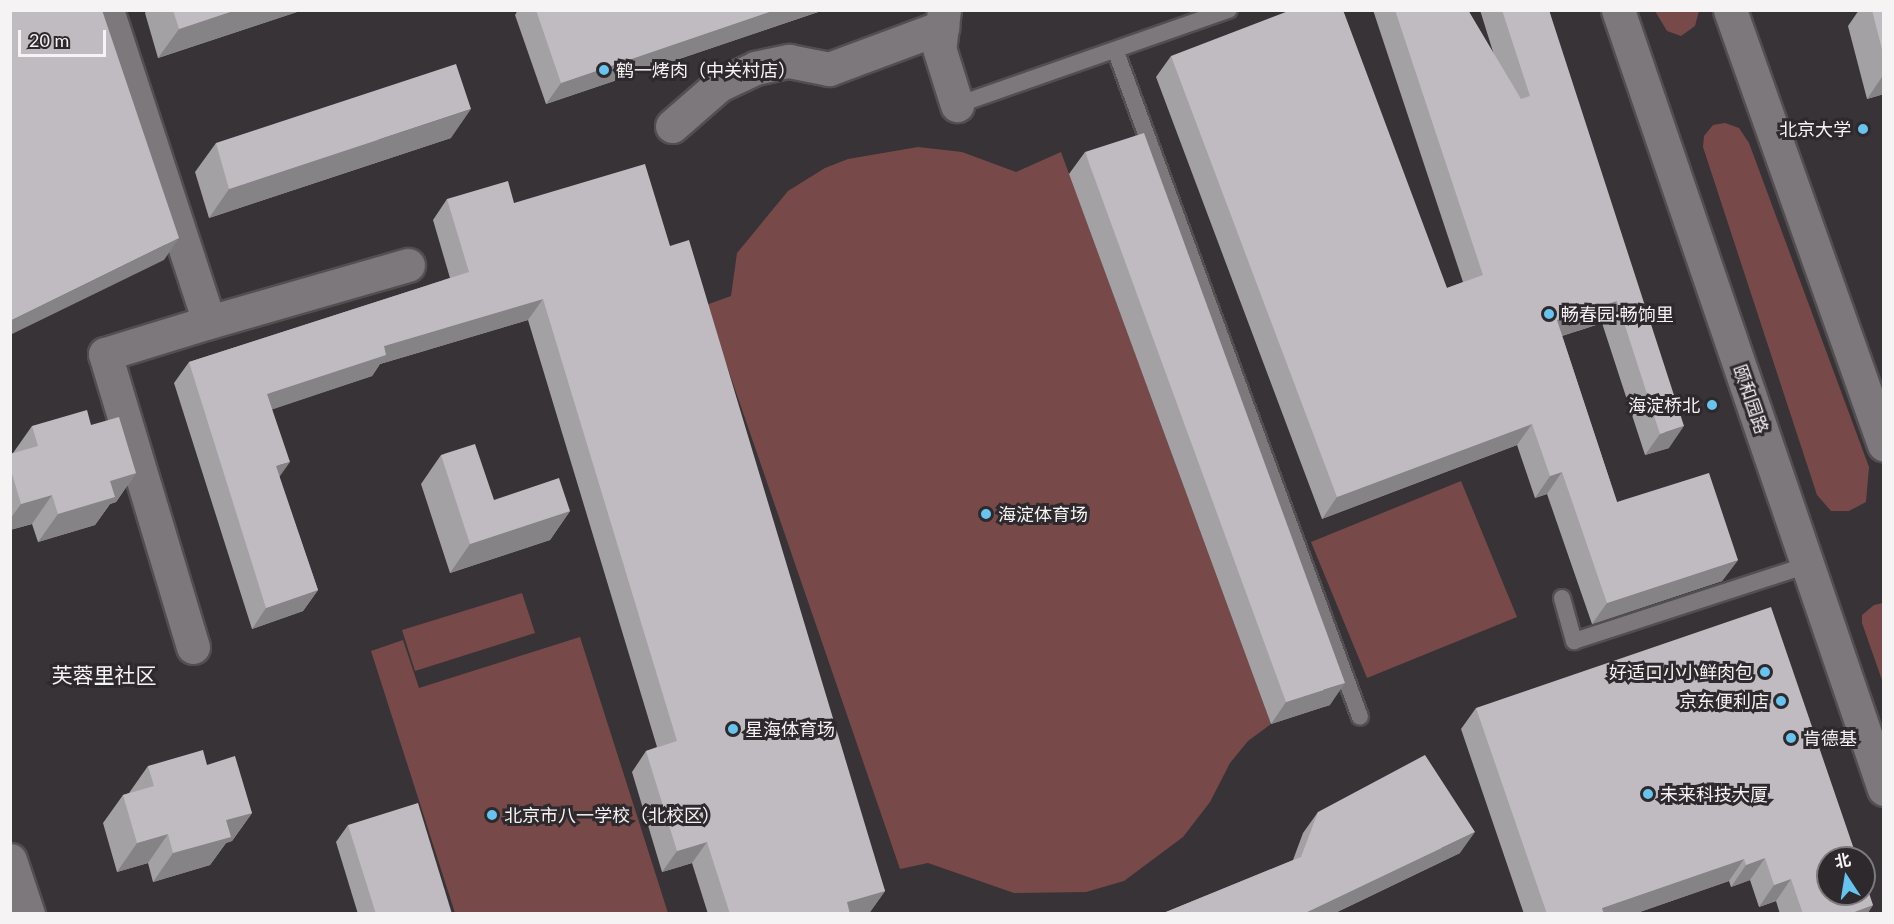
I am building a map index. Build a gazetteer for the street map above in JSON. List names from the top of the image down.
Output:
{
  "streets": {
    "street": ["颐和园路"]
  },
  "districts": ["芙蓉里社区"],
  "places": [
    "鹤一烤肉（中关村店）",
    "北京大学",
    "畅春园·畅饷里",
    "海淀桥北",
    "海淀体育场",
    "好适口小小鲜肉包",
    "京东便利店",
    "星海体育场",
    "肯德基",
    "未来科技大厦",
    "北京市八一学校（北校区）"
  ],
  "scale_bar": "20 m",
  "north": "top"
}
